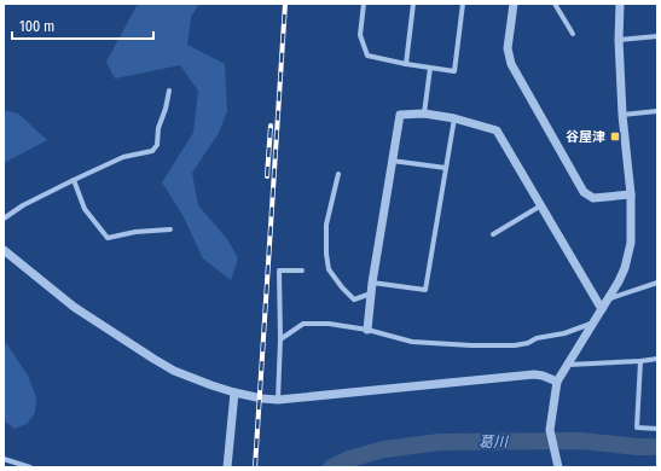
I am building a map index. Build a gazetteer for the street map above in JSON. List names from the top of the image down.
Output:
{
  "water": ["葛川"],
  "places": {
    "transit": ["谷屋津"]
  },
  "scale_bar": "100 m"
}
